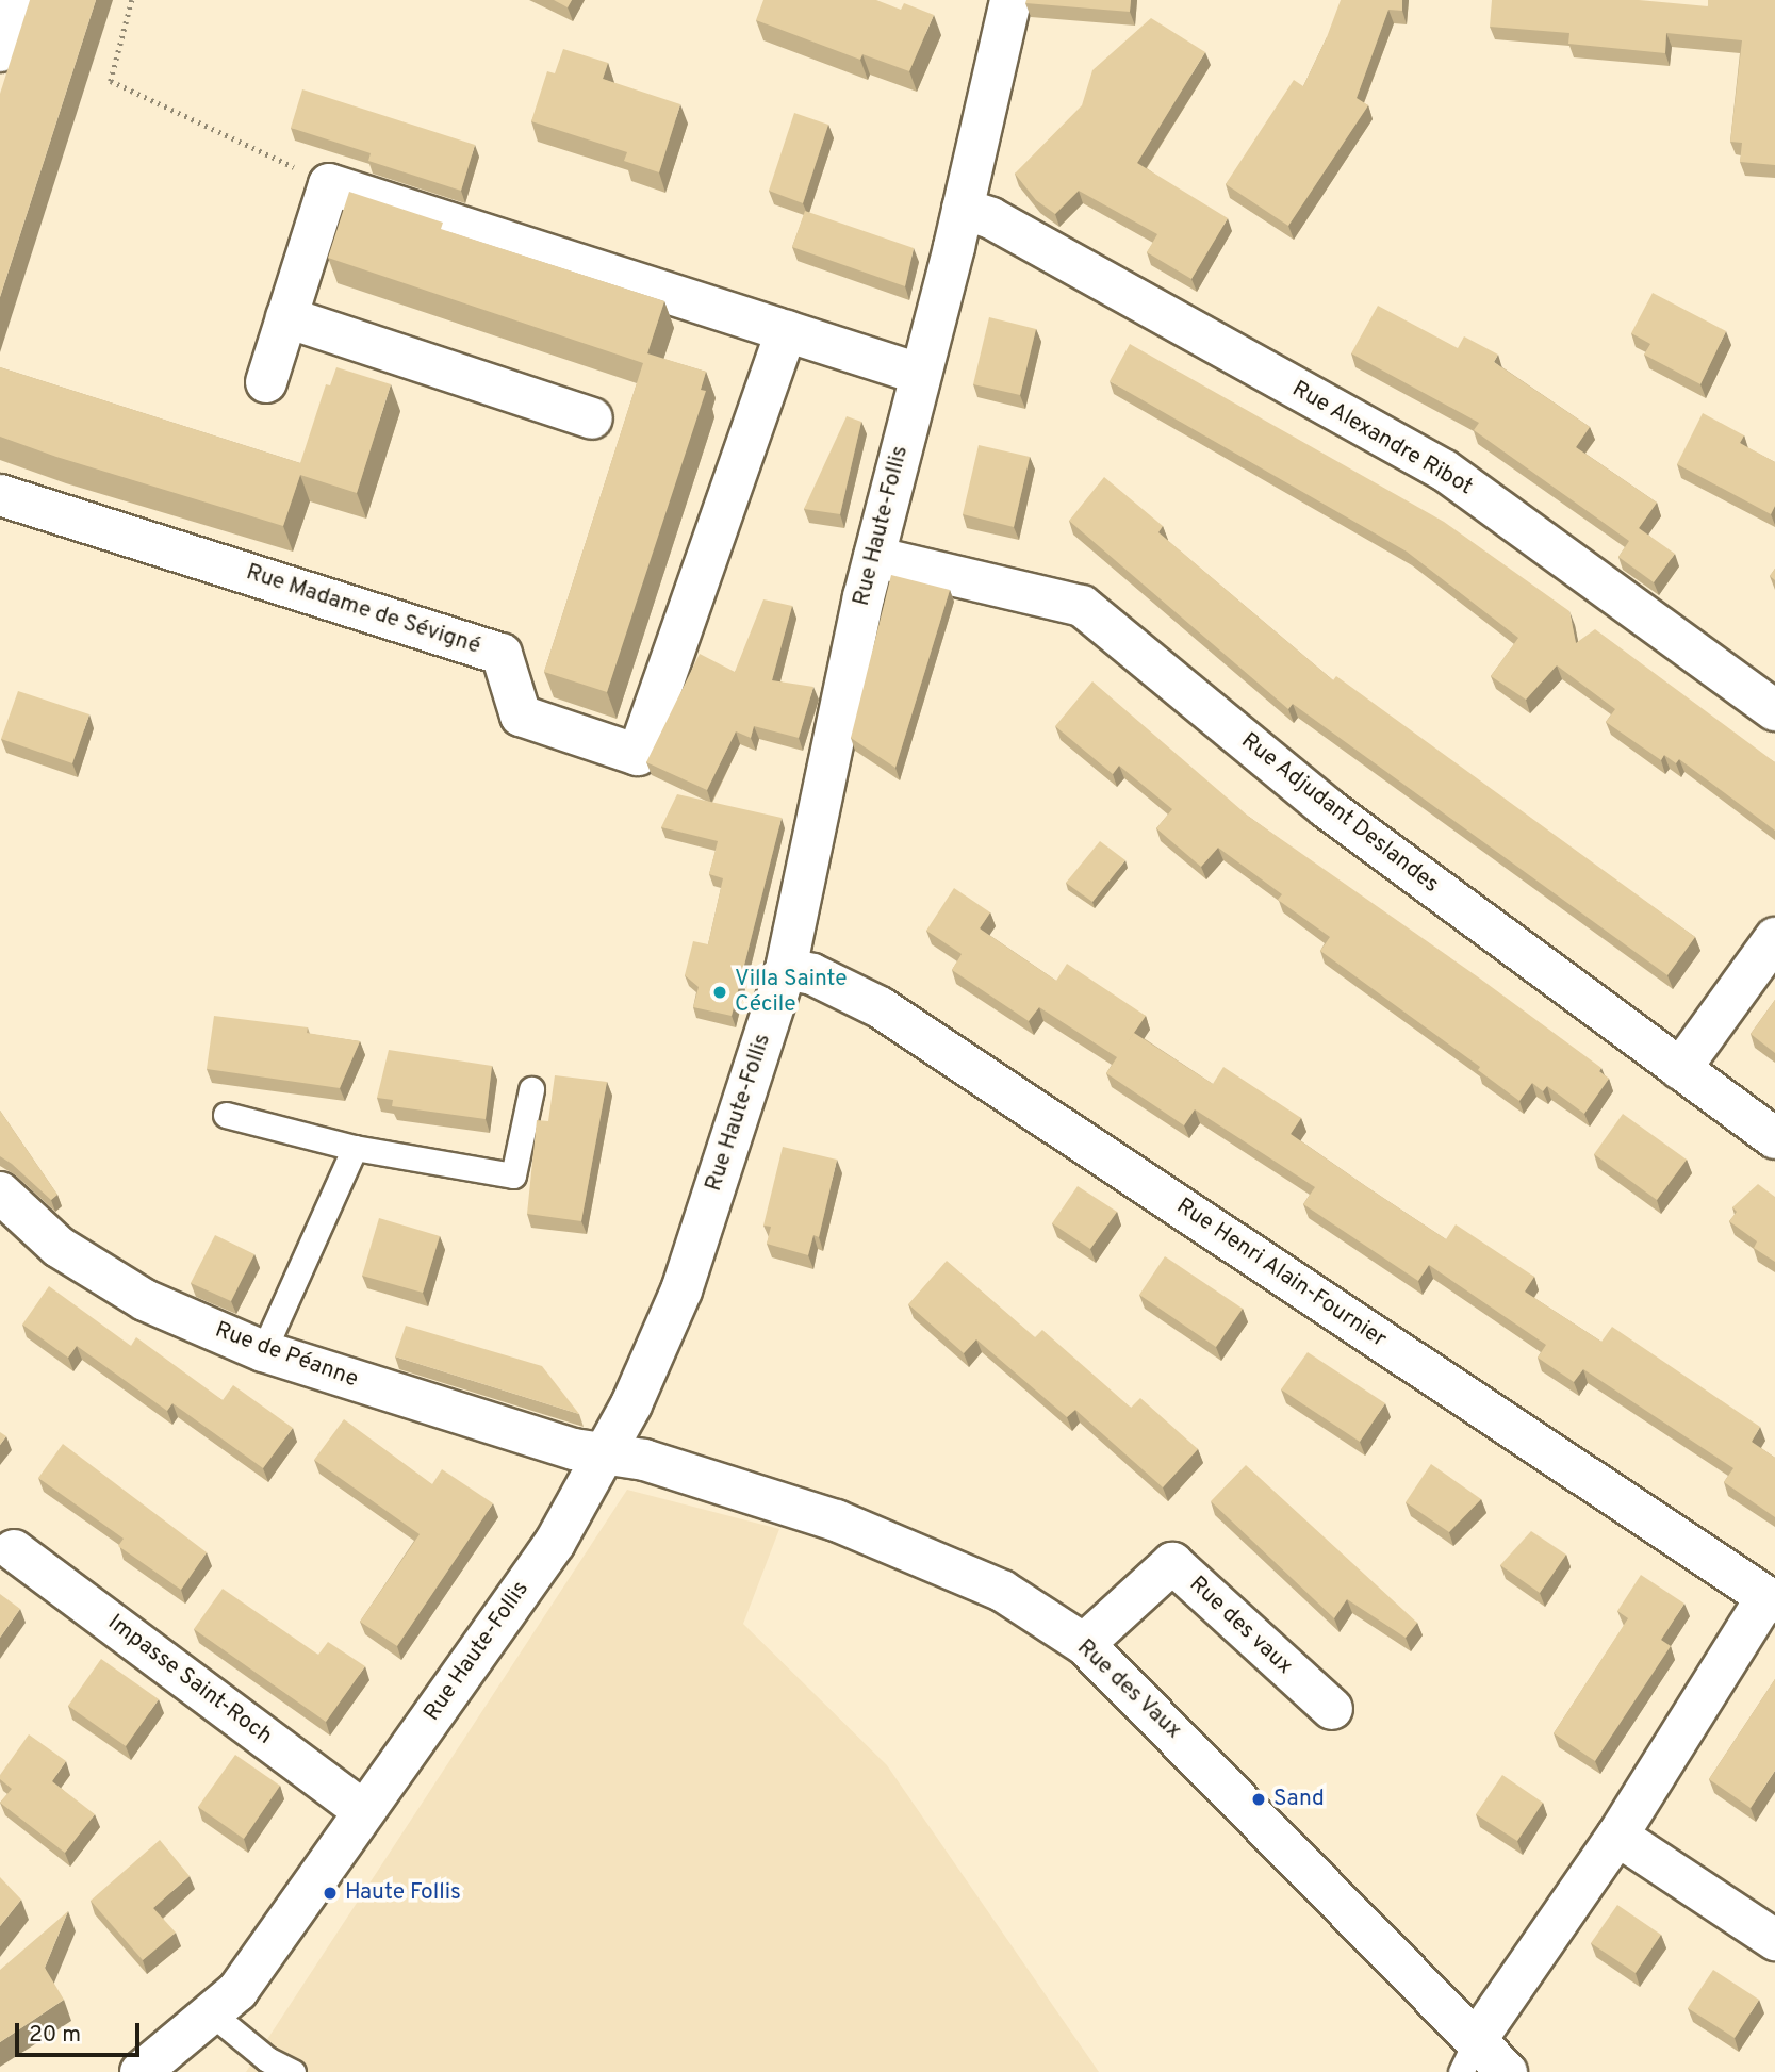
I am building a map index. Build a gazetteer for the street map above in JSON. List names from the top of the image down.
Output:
{
  "streets": {
    "street": [
      "Rue Alexandre Ribot",
      "Rue Haute-Follis",
      "Rue Madame de Sévigné",
      "Rue Adjudant Deslandes",
      "Rue Henri Alain-Fournier",
      "Rue de Péanne",
      "Rue des vaux",
      "Impasse Saint-Roch",
      "Rue des Vaux"
    ]
  },
  "crossings": [
    ["Rue Alexandre Ribot", "Rue Haute-Follis"],
    ["Rue Haute-Follis", "Rue Adjudant Deslandes"],
    ["Rue Haute-Follis", "Rue Henri Alain-Fournier"],
    ["Rue Haute-Follis", "Rue de Péanne"],
    ["Rue Haute-Follis", "Impasse Saint-Roch"],
    ["Rue Haute-Follis", "Rue des Vaux"],
    ["Rue Henri Alain-Fournier", "Rue des Vaux"],
    ["Rue de Péanne", "Rue des Vaux"],
    ["Rue des vaux", "Rue des Vaux"]
  ],
  "places": ["Villa Sainte Cécile", "Sand", "Haute Follis"],
  "scale_bar": "20 m"
}
